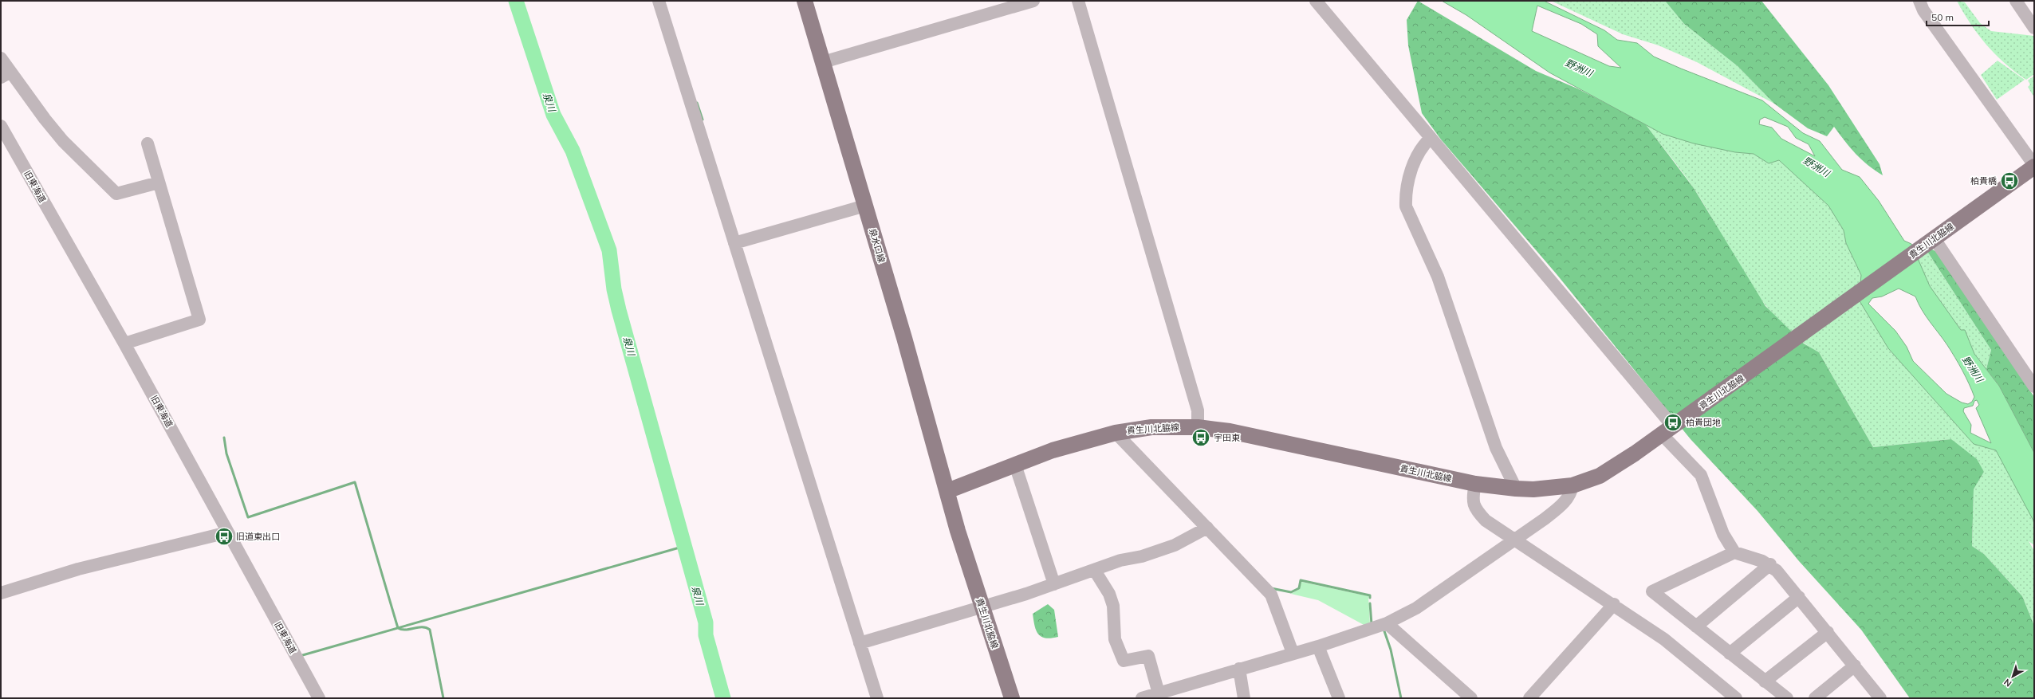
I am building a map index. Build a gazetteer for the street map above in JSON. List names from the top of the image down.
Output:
{
  "streets": {
    "main road": ["貴生川北脇線", "泉水口線"],
    "street": ["旧東海道"]
  },
  "crossings": [
    ["貴生川北脇線", "泉水口線"]
  ],
  "water": ["野洲川", "泉川"],
  "places": {
    "bus stop": [
      "柏貴橋",
      "柏貴団地",
      "宇田東",
      "旧道東出口"
    ]
  },
  "scale_bar": "50 m",
  "north": "bottom left"
}
